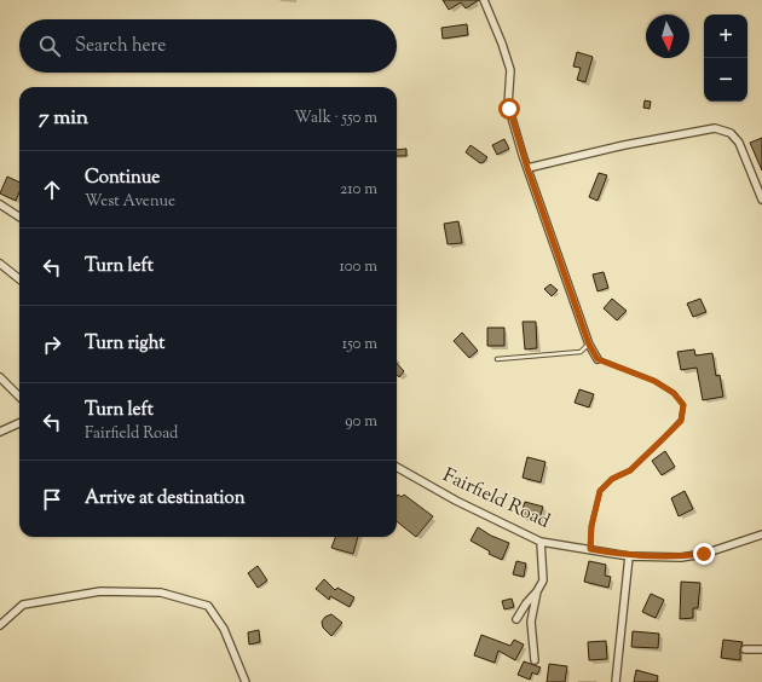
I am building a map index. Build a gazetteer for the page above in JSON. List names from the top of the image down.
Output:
{
  "streets": {
    "street": ["Fairfield Road"]
  },
  "north": "bottom",
  "page": {
    "map_buttons": ["+", "−"],
    "search": "Search here",
    "heading": ["7 min", "Walk · 550 m"],
    "list": [
      ["Continue", "West Avenue", "210 m"],
      ["Turn left", "100 m"],
      ["Turn right", "150 m"],
      ["Turn left", "Fairfield Road", "90 m"],
      "Arrive at destination"
    ]
  }
}
